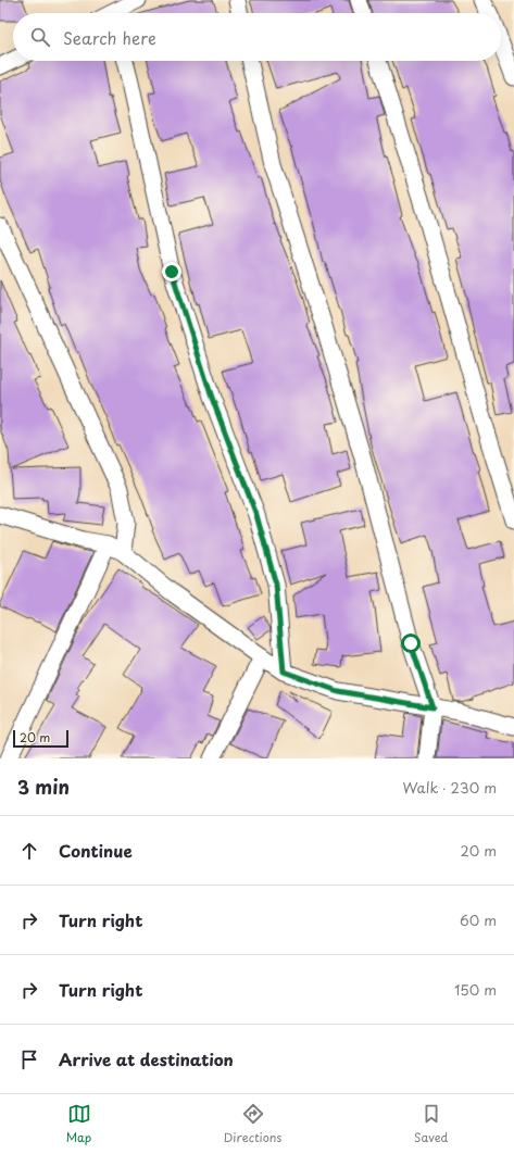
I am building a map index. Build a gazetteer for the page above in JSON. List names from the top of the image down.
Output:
{
  "scale_bar": "20 m",
  "page": {
    "search": "Search here",
    "scale": "20 m",
    "heading": ["3 min", "Walk · 230 m"],
    "list": [
      ["Continue", "20 m"],
      ["Turn right", "60 m"],
      ["Turn right", "150 m"],
      "Arrive at destination"
    ],
    "nav": ["Map", "Directions", "Saved"]
  }
}
